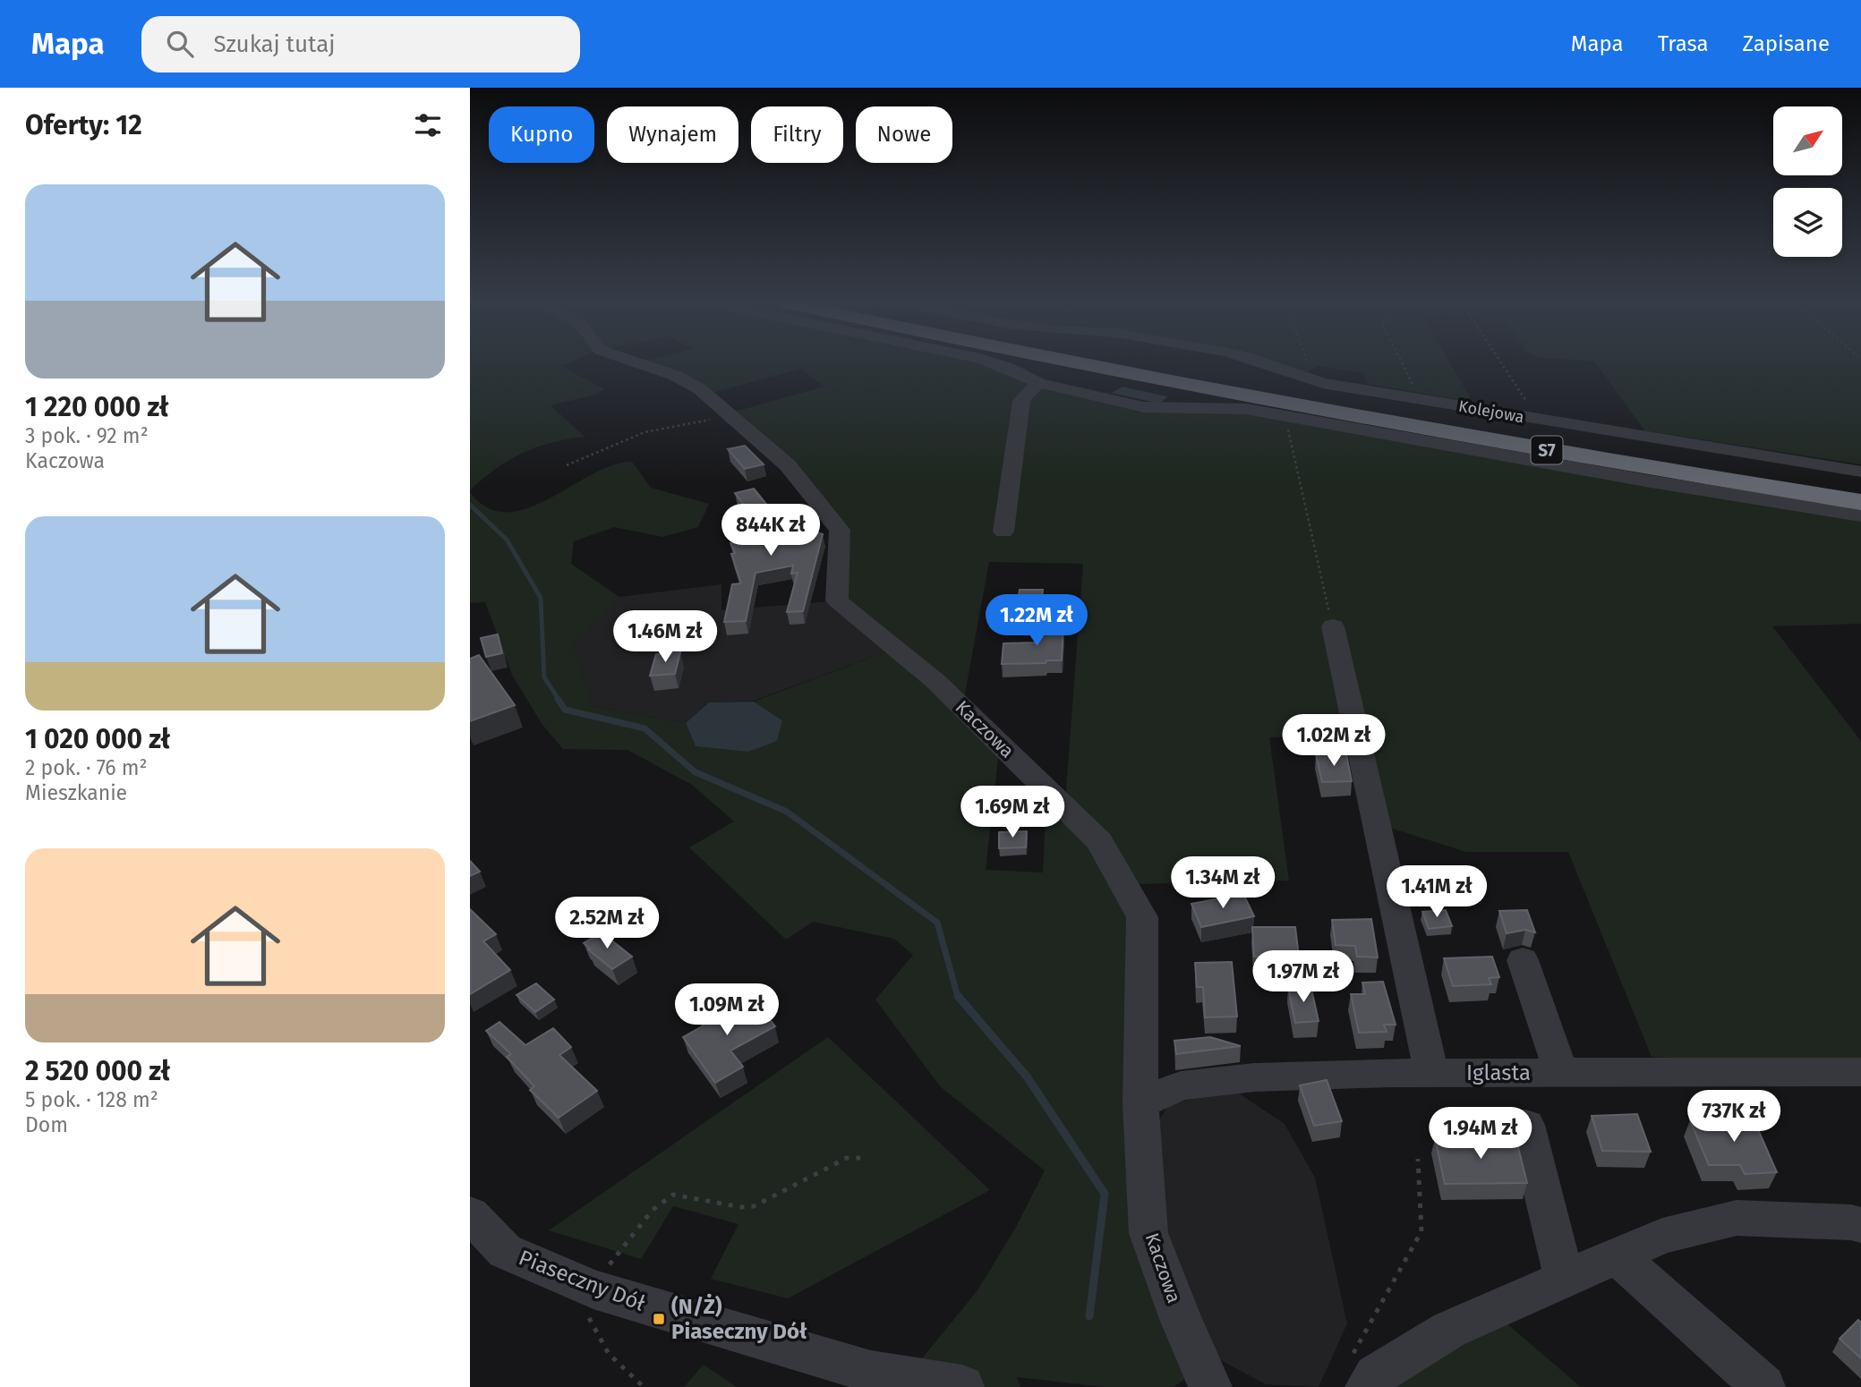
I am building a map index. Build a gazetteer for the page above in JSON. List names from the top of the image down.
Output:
{
  "streets": {
    "highway": ["S7"],
    "street": [
      "Kolejowa",
      "Kaczowa",
      "Iglasta",
      "Piaseczny Dół"
    ]
  },
  "crossings": [
    ["Kaczowa", "Iglasta"]
  ],
  "places": {
    "transit": ["(N/Ż) Piaseczny Dół"]
  },
  "north": "top right",
  "page": {
    "header": "Mapa",
    "search": "Szukaj tutaj",
    "nav": ["Mapa", "Trasa", "Zapisane"],
    "heading": "Oferty: 12",
    "chip": [
      "Kupno",
      "Wynajem",
      "Filtry",
      "Nowe"
    ],
    "list": [
      {
        "name": "1 220 000 zł",
        "note": "3 pok. · 92 m² · Kaczowa"
      },
      {
        "name": "1 020 000 zł",
        "note": "2 pok. · 76 m² · Mieszkanie"
      },
      {
        "name": "2 520 000 zł",
        "note": "5 pok. · 128 m² · Dom"
      }
    ],
    "price": [
      "844K zł",
      "1.22M zł",
      "1.46M zł",
      "1.02M zł",
      "1.69M zł",
      "1.34M zł",
      "1.41M zł",
      "2.52M zł",
      "1.97M zł",
      "1.09M zł",
      "737K zł",
      "1.94M zł"
    ]
  }
}
